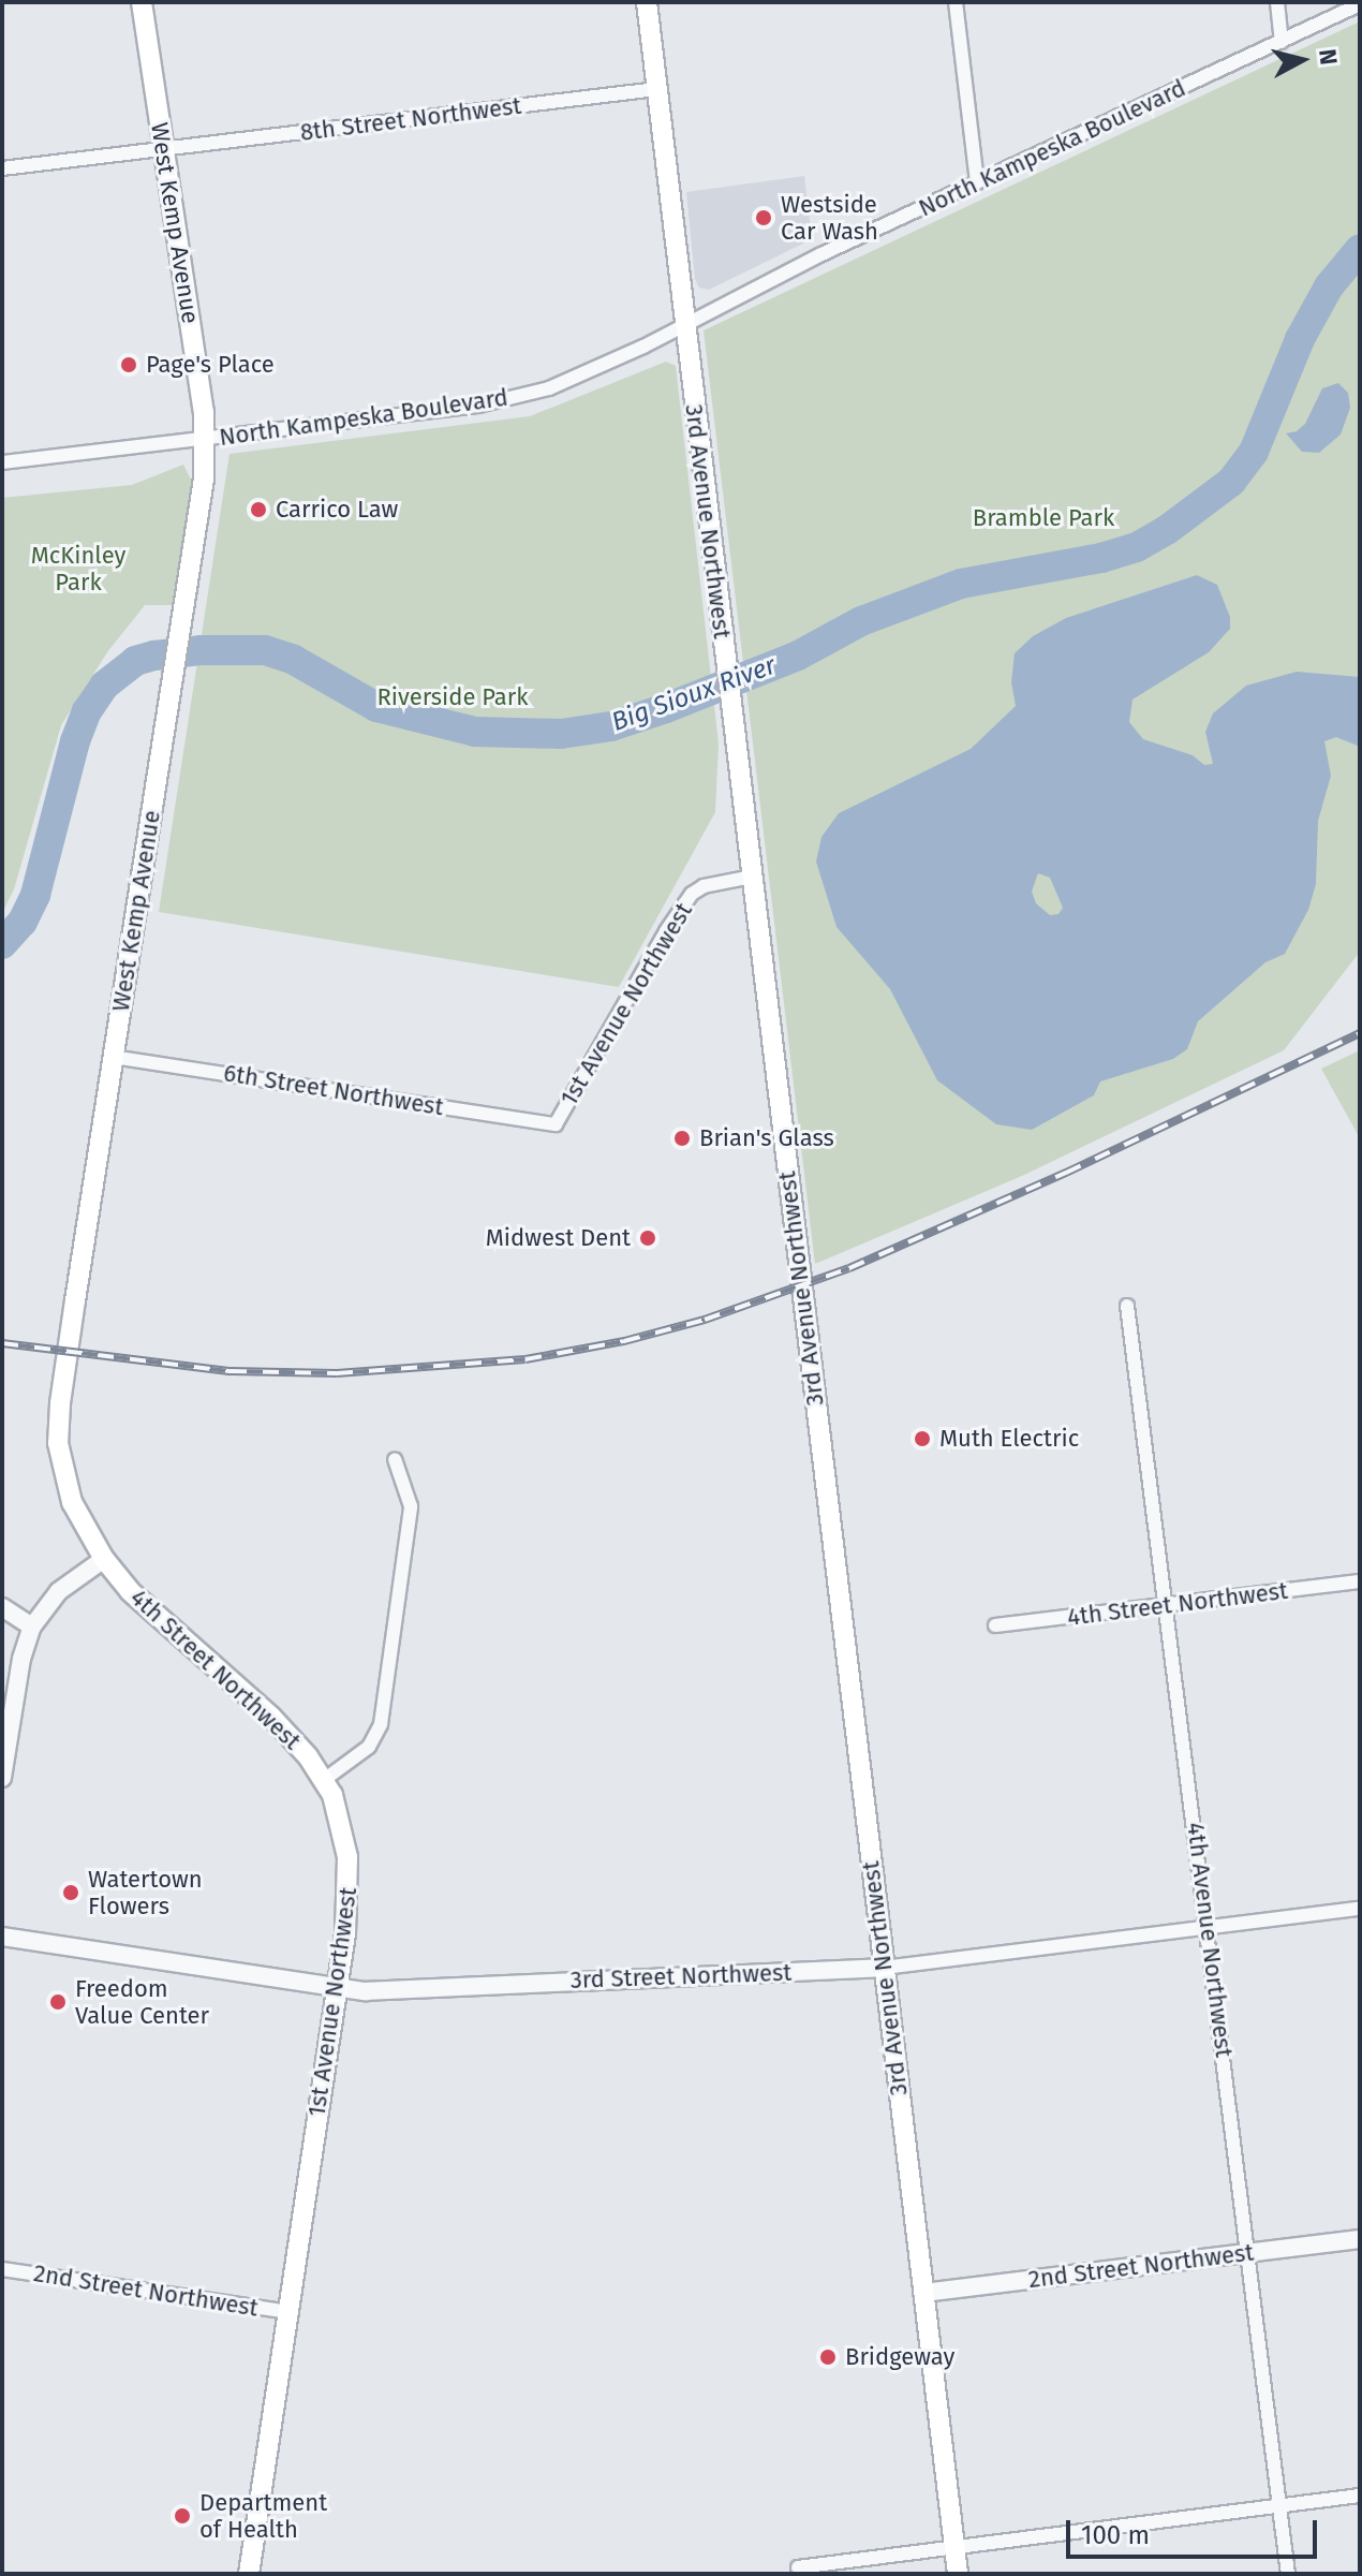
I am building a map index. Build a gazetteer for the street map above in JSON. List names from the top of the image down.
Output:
{
  "streets": {
    "main road": [
      "West Kemp Avenue",
      "3rd Avenue Northwest",
      "1st Avenue Northwest",
      "4th Street Northwest"
    ],
    "street": [
      "8th Street Northwest",
      "North Kampeska Boulevard",
      "6th Street Northwest",
      "4th Avenue Northwest",
      "3rd Street Northwest",
      "2nd Street Northwest"
    ]
  },
  "crossings": [
    ["8th Street Northwest", "West Kemp Avenue"],
    ["8th Street Northwest", "3rd Avenue Northwest"],
    ["North Kampeska Boulevard", "West Kemp Avenue"],
    ["North Kampeska Boulevard", "3rd Avenue Northwest"],
    ["West Kemp Avenue", "6th Street Northwest"],
    ["West Kemp Avenue", "4th Street Northwest"],
    ["3rd Avenue Northwest", "1st Avenue Northwest"],
    ["3rd Avenue Northwest", "3rd Street Northwest"],
    ["3rd Avenue Northwest", "2nd Street Northwest"],
    ["1st Avenue Northwest", "6th Street Northwest"],
    ["1st Avenue Northwest", "4th Street Northwest"],
    ["1st Avenue Northwest", "3rd Street Northwest"],
    ["1st Avenue Northwest", "2nd Street Northwest"],
    ["4th Street Northwest", "4th Avenue Northwest"],
    ["4th Avenue Northwest", "3rd Street Northwest"],
    ["4th Avenue Northwest", "2nd Street Northwest"]
  ],
  "water": ["Big Sioux River"],
  "parks": ["Bramble Park", "McKinley Park", "Riverside Park"],
  "places": [
    "Westside Car Wash",
    "Page's Place",
    "Carrico Law",
    "Brian's Glass",
    "Midwest Dent",
    "Muth Electric",
    "Watertown Flowers",
    "Freedom Value Center",
    "Bridgeway",
    "Department of Health"
  ],
  "scale_bar": "100 m",
  "north": "right"
}
